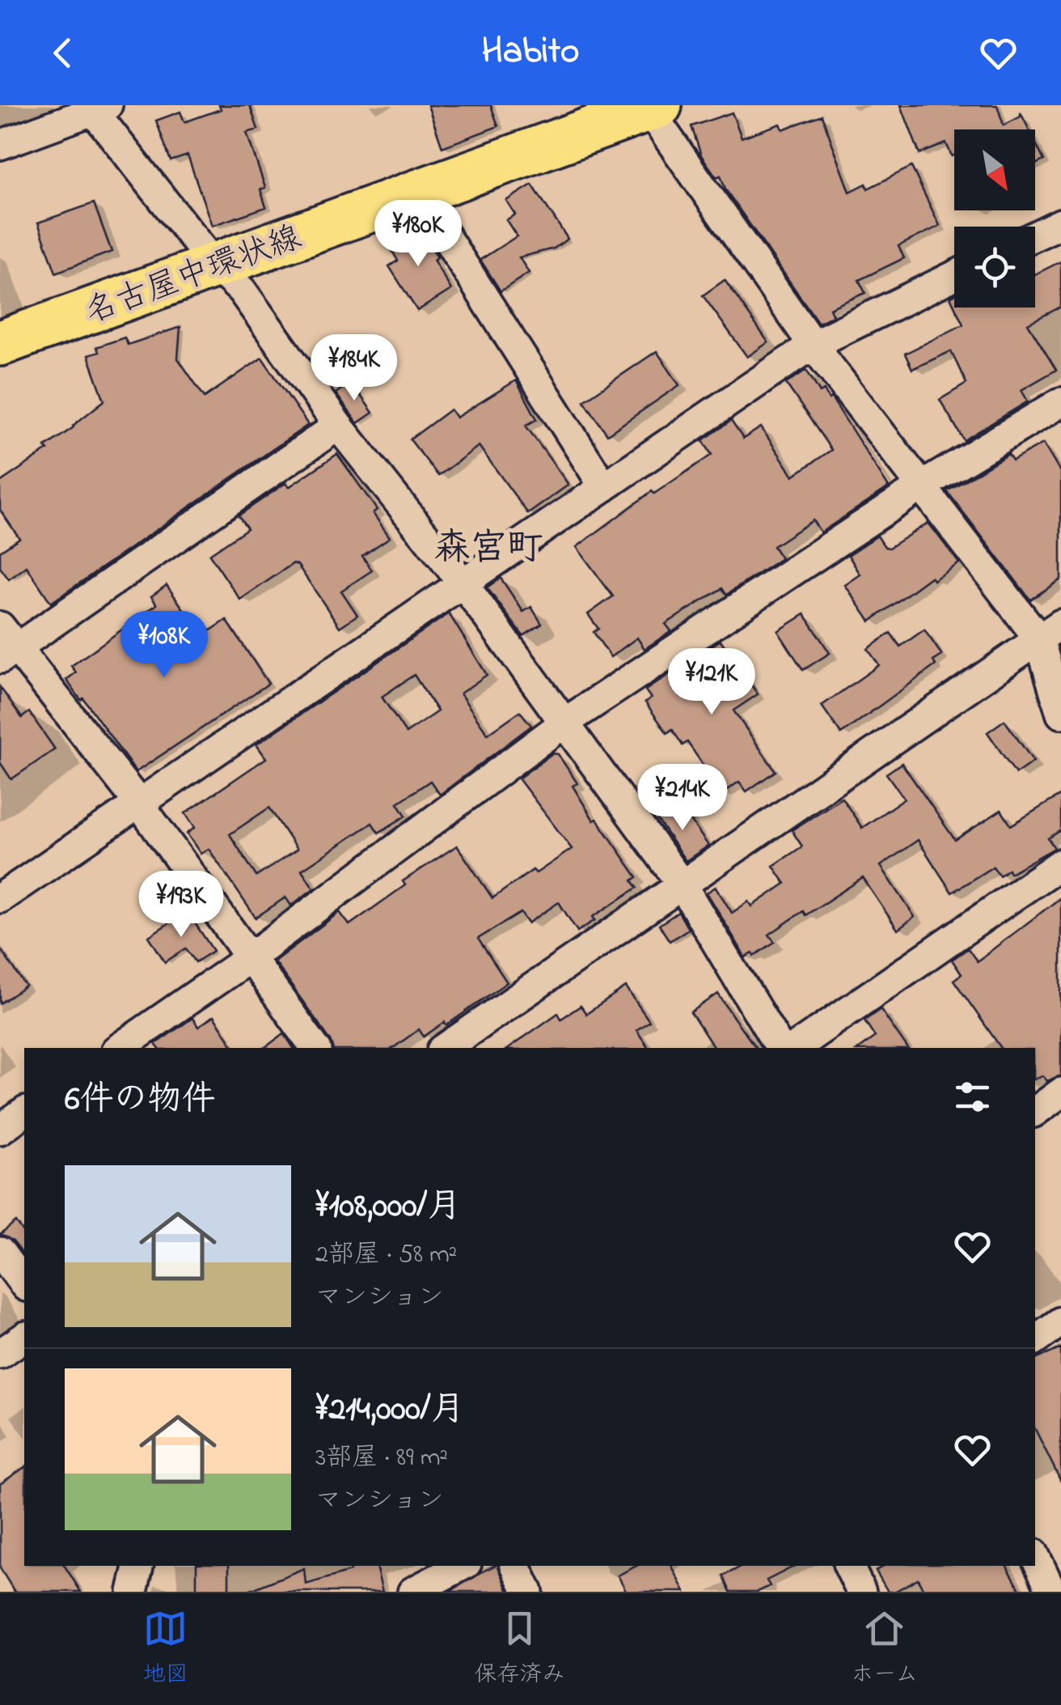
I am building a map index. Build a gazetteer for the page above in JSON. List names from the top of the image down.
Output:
{
  "streets": {
    "main road": ["名古屋中環状線"]
  },
  "districts": ["森宮町"],
  "north": "bottom right",
  "page": {
    "header": "Habito",
    "price": [
      "¥180K",
      "¥184K",
      "¥108K",
      "¥121K",
      "¥214K",
      "¥193K"
    ],
    "heading": "6件の物件",
    "list": [
      {
        "name": "¥108,000/月",
        "note": "2部屋 · 58 m² · マンション"
      },
      {
        "name": "¥214,000/月",
        "note": "3部屋 · 89 m² · マンション"
      }
    ],
    "tabs": ["地図", "保存済み", "ホーム"]
  }
}
